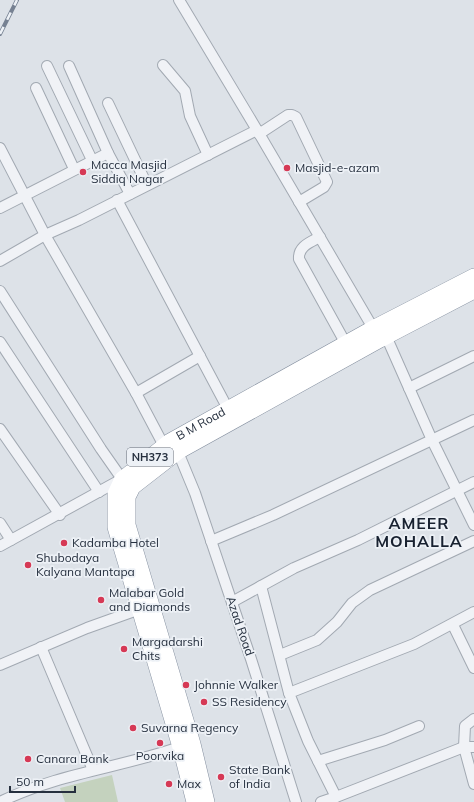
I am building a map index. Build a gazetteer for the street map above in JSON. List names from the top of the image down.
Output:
{
  "streets": {
    "highway": ["B M Road", "NH373"],
    "street": ["Azad Road"]
  },
  "crossings": [
    ["B M Road", "Azad Road"]
  ],
  "districts": ["AMEER MOHALLA"],
  "places": [
    "Masjid-e-azam",
    "Macca Masjid Siddiq Nagar",
    "Kadamba Hotel",
    "Shubodaya Kalyana Mantapa",
    "Malabar Gold and Diamonds",
    "Margadarshi Chits",
    "Johnnie Walker",
    "SS Residency",
    "Suvarna Regency",
    "Poorvika",
    "Canara Bank",
    "State Bank of India",
    "Max"
  ],
  "scale_bar": "50 m"
}
